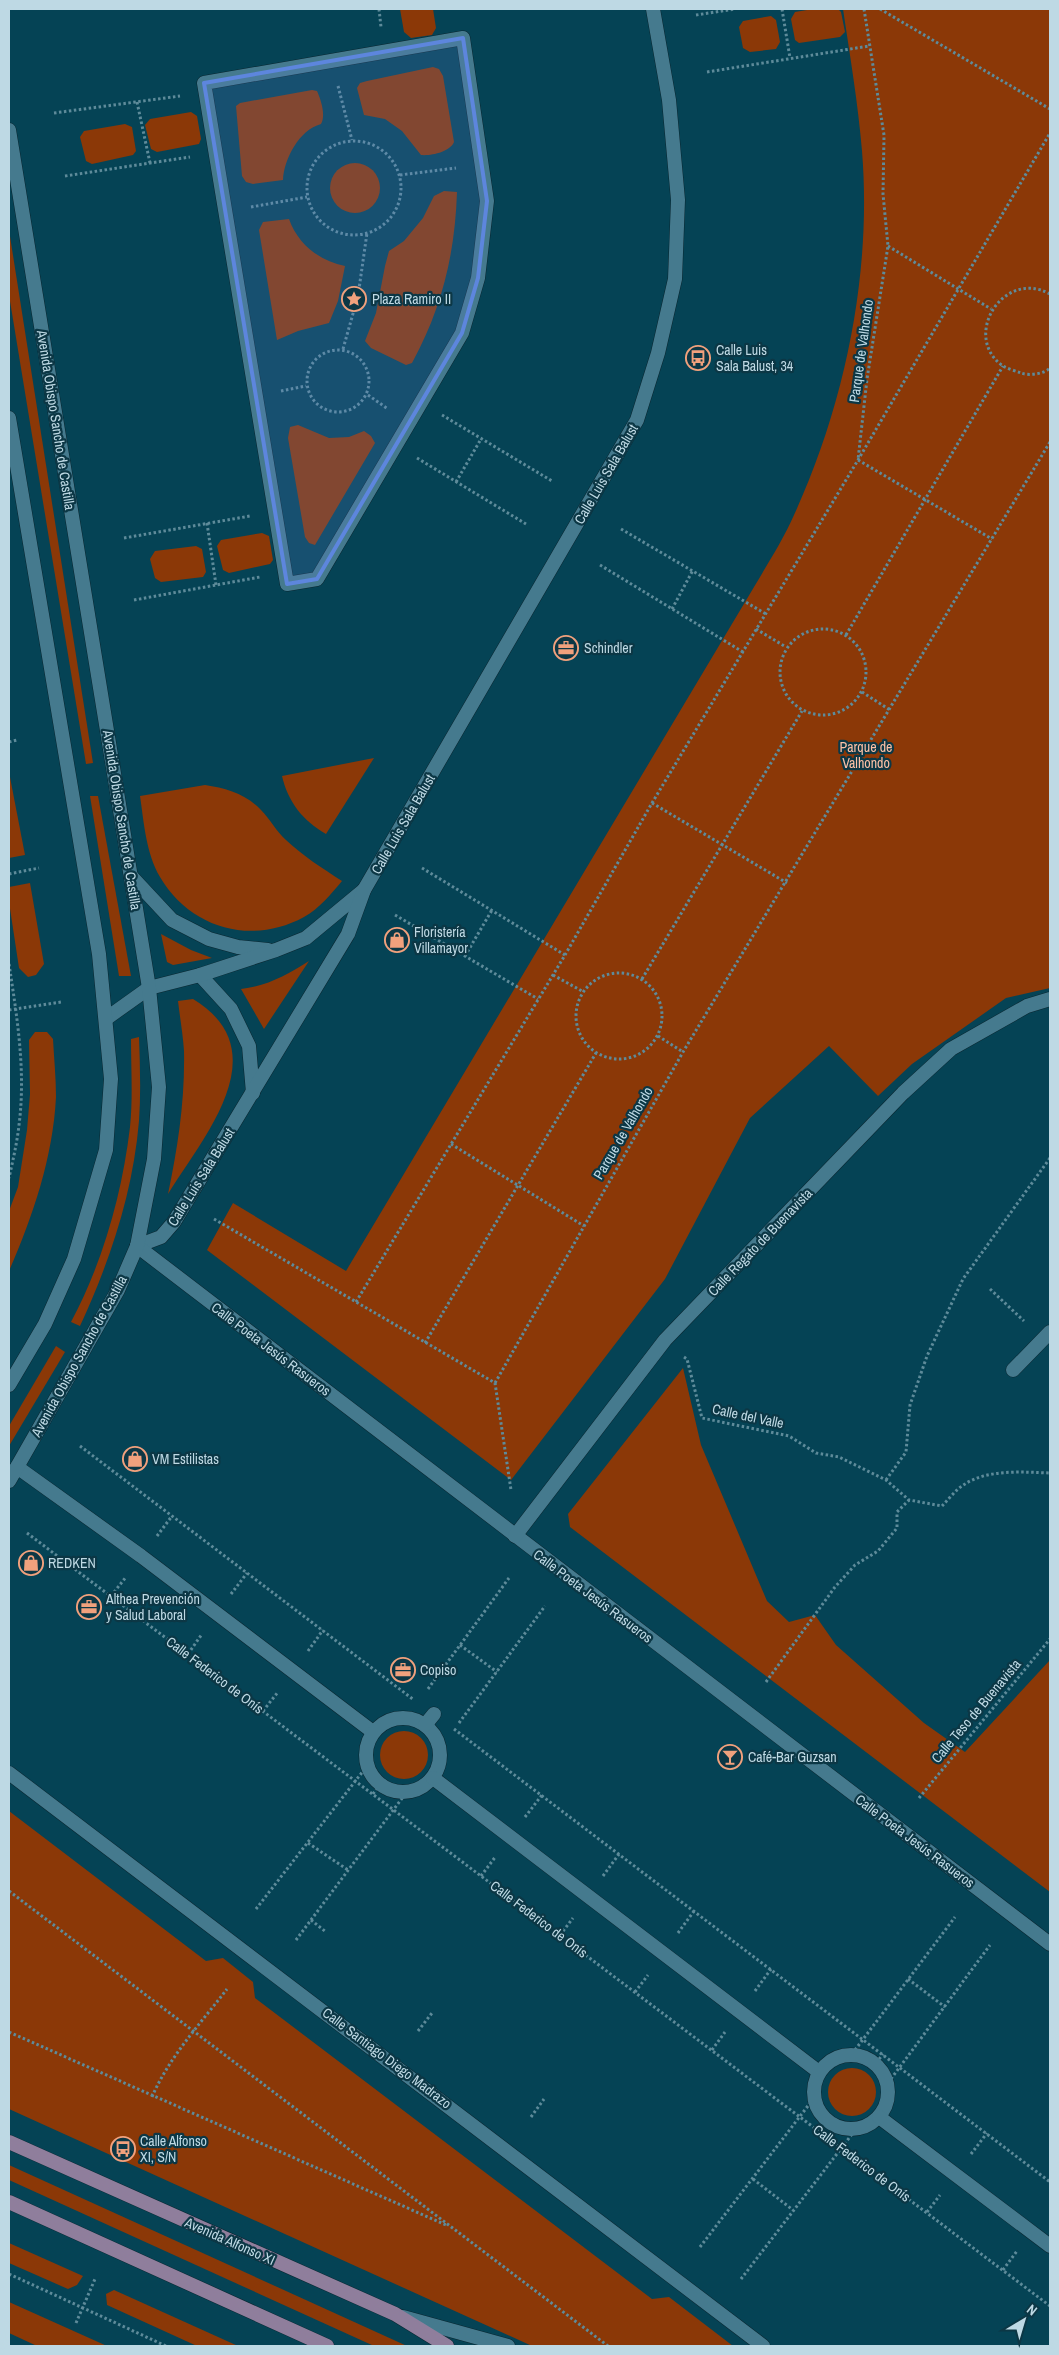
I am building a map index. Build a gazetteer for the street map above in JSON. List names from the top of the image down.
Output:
{
  "streets": {
    "main road": ["Avenida Alfonso XI"],
    "street": [
      "Avenida Obispo Sancho de Castilla",
      "Calle Luis Sala Balust",
      "Calle Regato de Buenavista",
      "Calle Poeta Jesús Rasueros",
      "Calle Federico de Onís",
      "Calle Santiago Diego Madrazo"
    ],
    "path": ["Parque de Valhondo", "Calle del Valle", "Calle Teso de Buenavista"]
  },
  "crossings": [
    ["Avenida Obispo Sancho de Castilla", "Calle Luis Sala Balust"],
    ["Avenida Obispo Sancho de Castilla", "Calle Poeta Jesús Rasueros"],
    ["Calle Luis Sala Balust", "Calle Poeta Jesús Rasueros"],
    ["Calle Regato de Buenavista", "Calle Poeta Jesús Rasueros"]
  ],
  "parks": ["Parque de Valhondo"],
  "places": {
    "place": ["Plaza Ramiro II"],
    "bus stop": ["Calle Luis Sala Balust, 34", "Calle Alfonso XI, S/N"],
    "office": ["Schindler", "Althea Prevención y Salud Laboral", "Copiso"],
    "shop": ["Floristería Villamayor", "VM Estilistas", "REDKEN"],
    "bar": ["Café-Bar Guzsan"]
  },
  "north": "top right"
}
